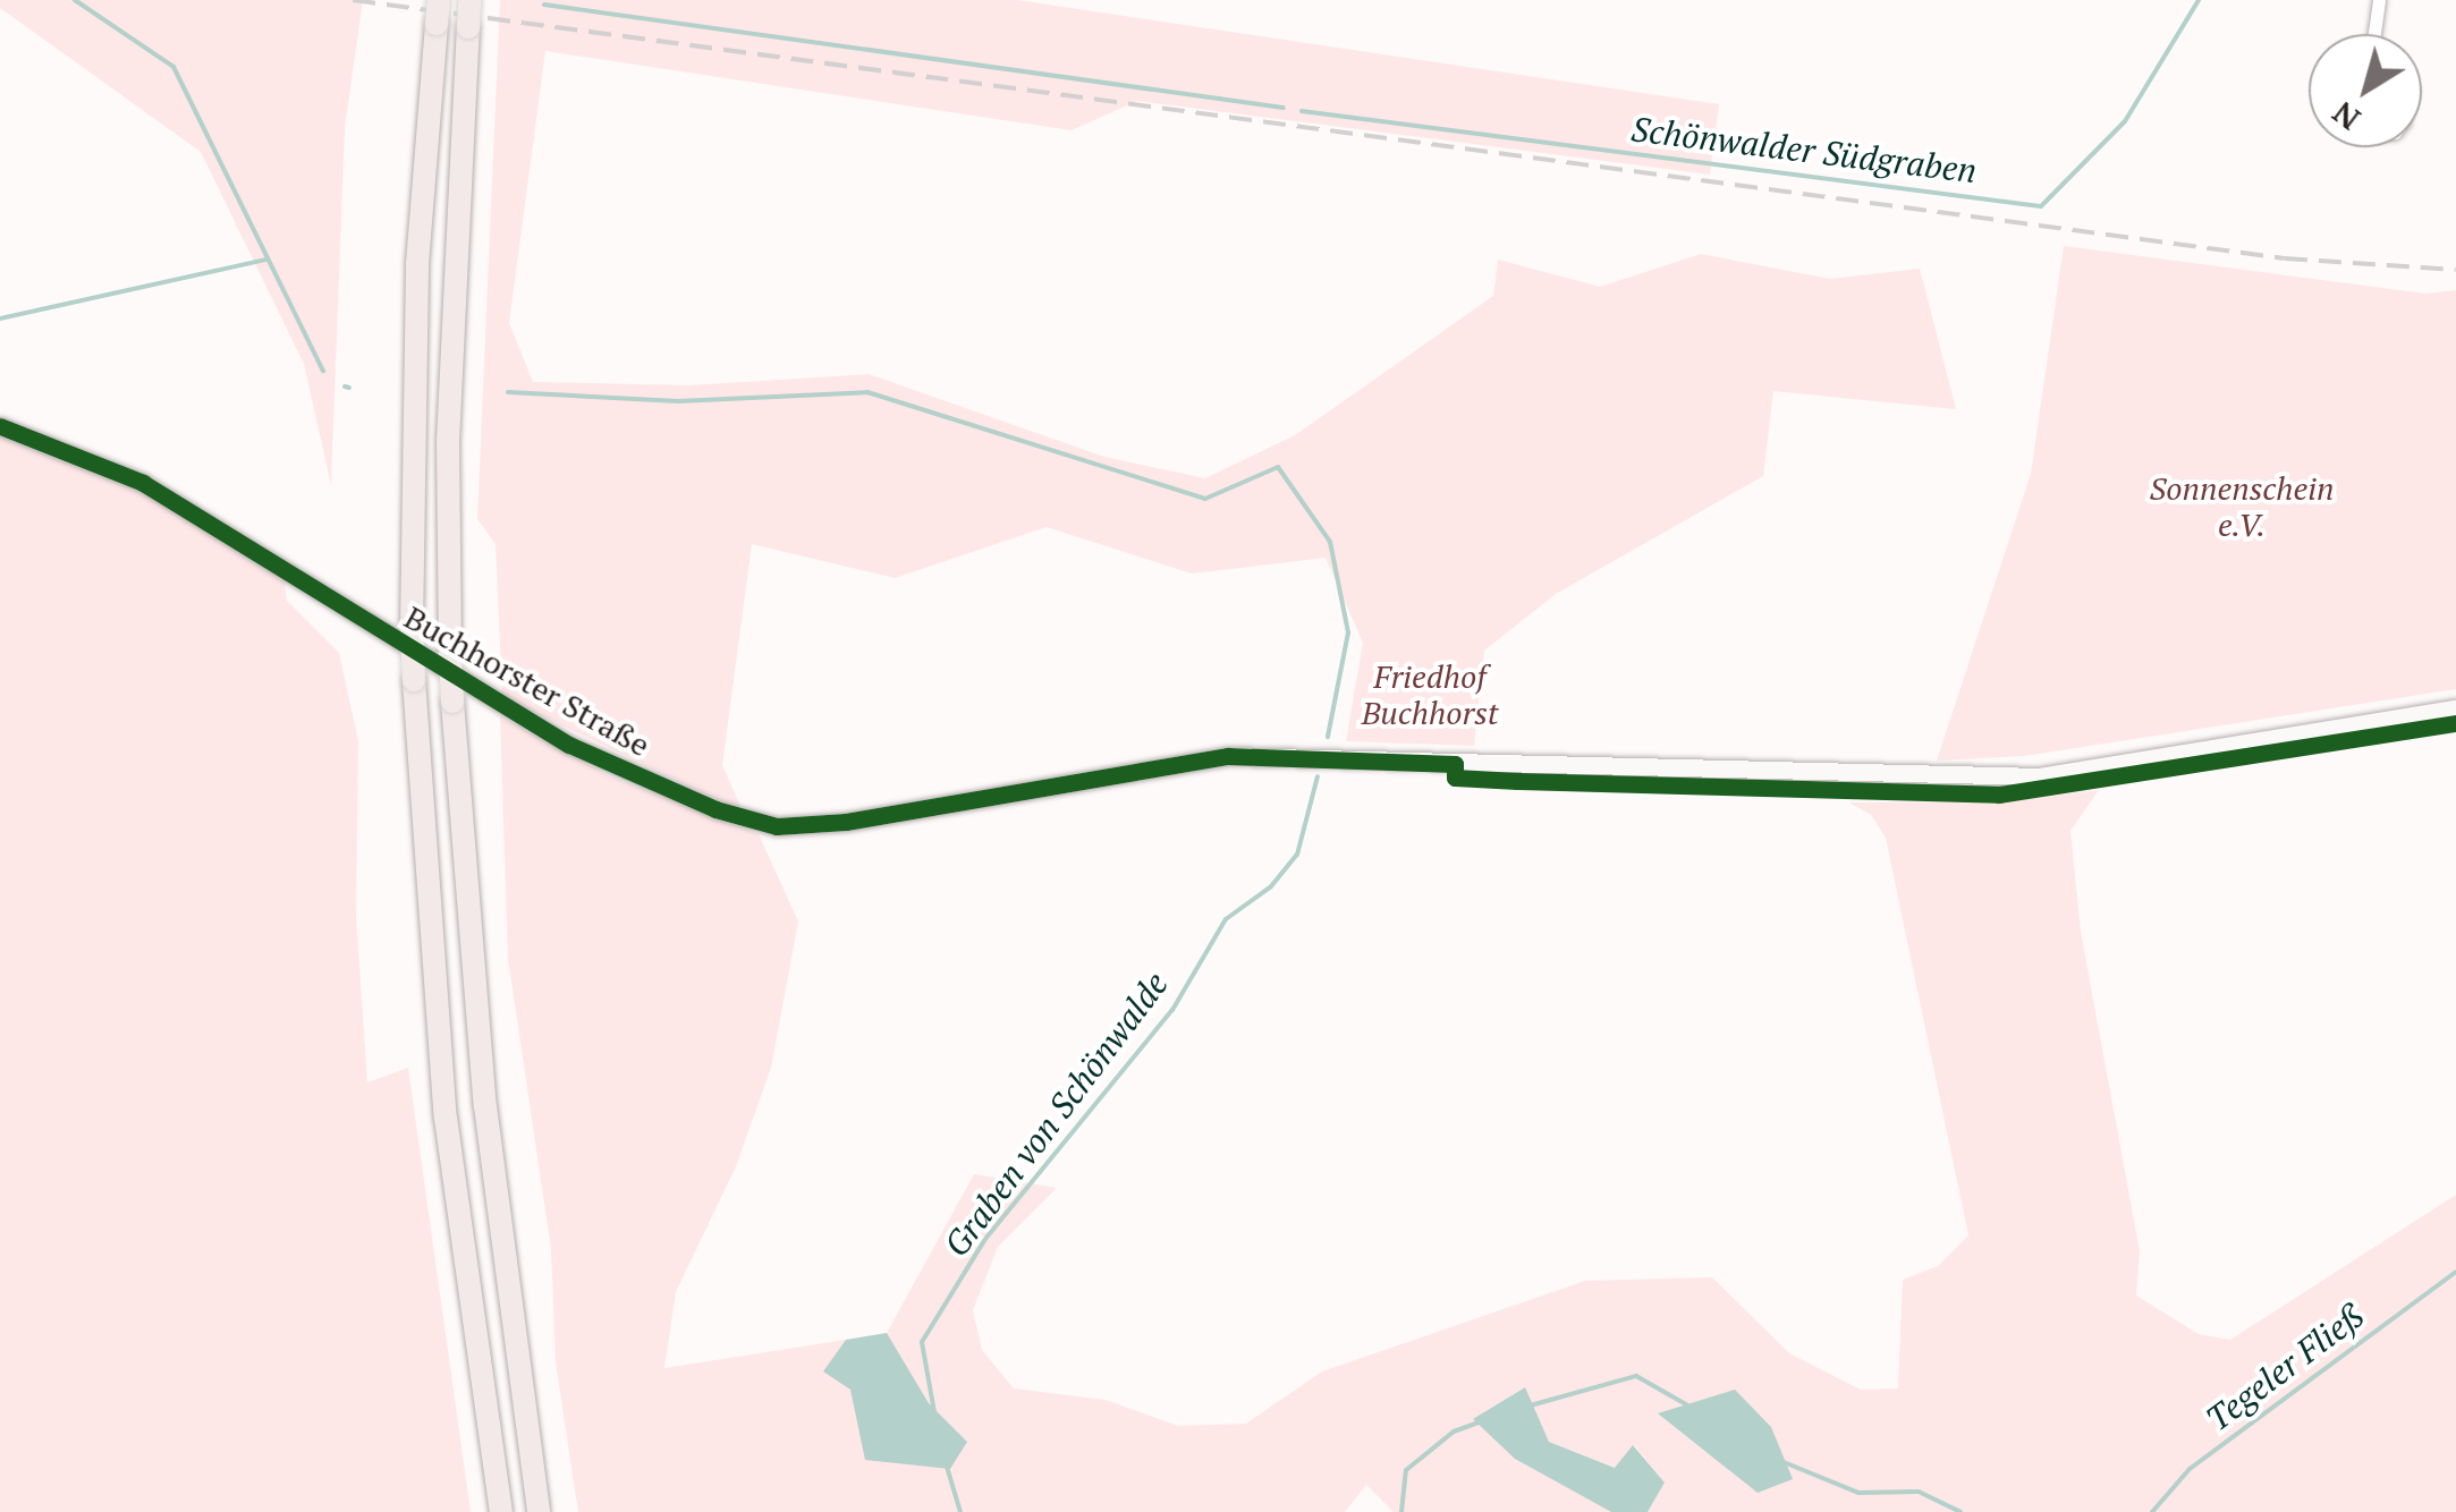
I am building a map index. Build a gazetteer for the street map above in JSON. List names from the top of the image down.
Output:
{
  "streets": {
    "main road": ["Buchhorster Straße"]
  },
  "water": ["Schönwalder Südgraben", "Graben von Schönwalde", "Tegeler Fließ"],
  "parks": ["Sonnenschein e.V.", "Friedhof Buchhorst"],
  "north": "bottom left"
}
